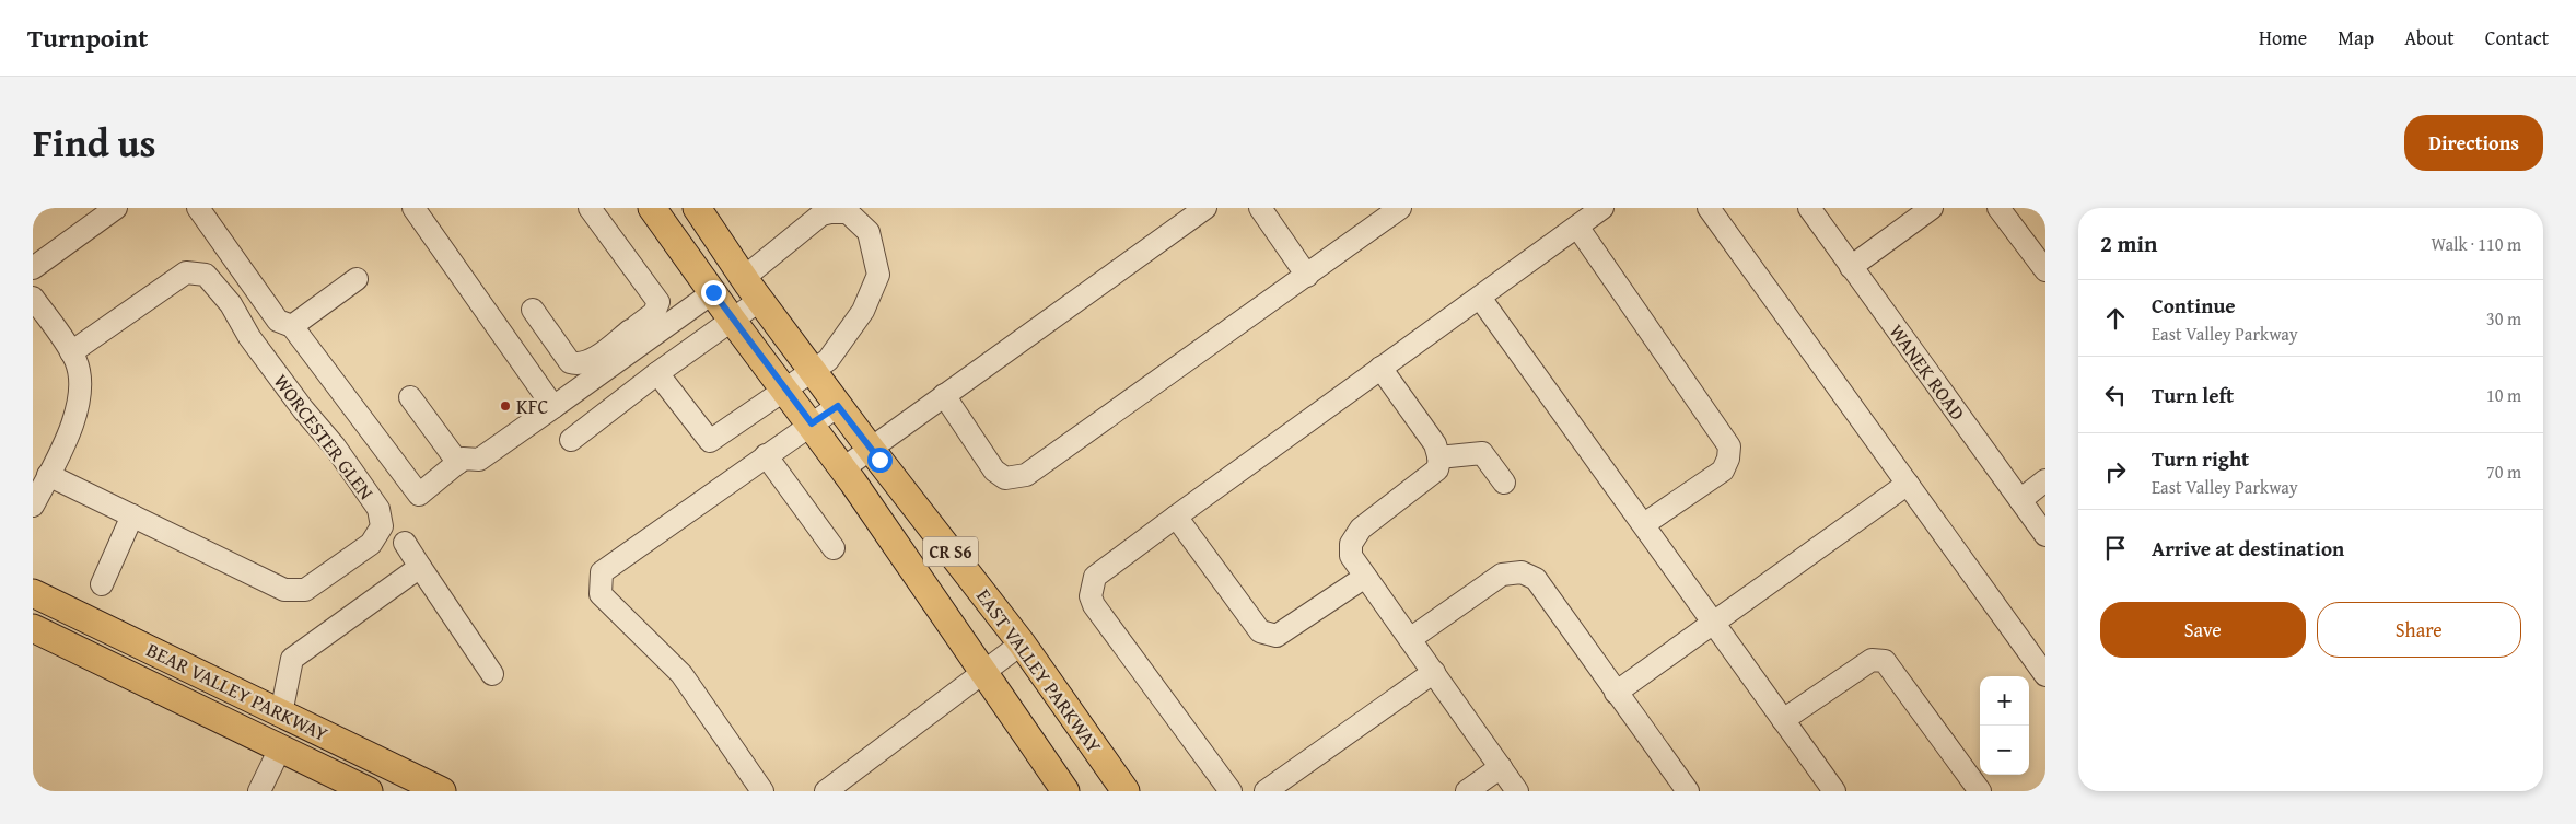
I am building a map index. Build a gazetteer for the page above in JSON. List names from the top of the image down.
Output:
{
  "streets": {
    "main road": ["CR S6", "EAST VALLEY PARKWAY", "BEAR VALLEY PARKWAY"],
    "street": ["WANEK ROAD", "WORCESTER GLEN"]
  },
  "places": ["KFC"],
  "page": {
    "header": "Turnpoint",
    "nav": [
      "Home",
      "Map",
      "About",
      "Contact"
    ],
    "title": "Find us",
    "buttons": [
      "Directions",
      ["Save", "Share"]
    ],
    "heading": ["2 min", "Walk · 110 m"],
    "list": [
      ["Continue", "East Valley Parkway", "30 m"],
      ["Turn left", "10 m"],
      ["Turn right", "East Valley Parkway", "70 m"],
      "Arrive at destination"
    ],
    "map_buttons": ["+", "−"]
  }
}
